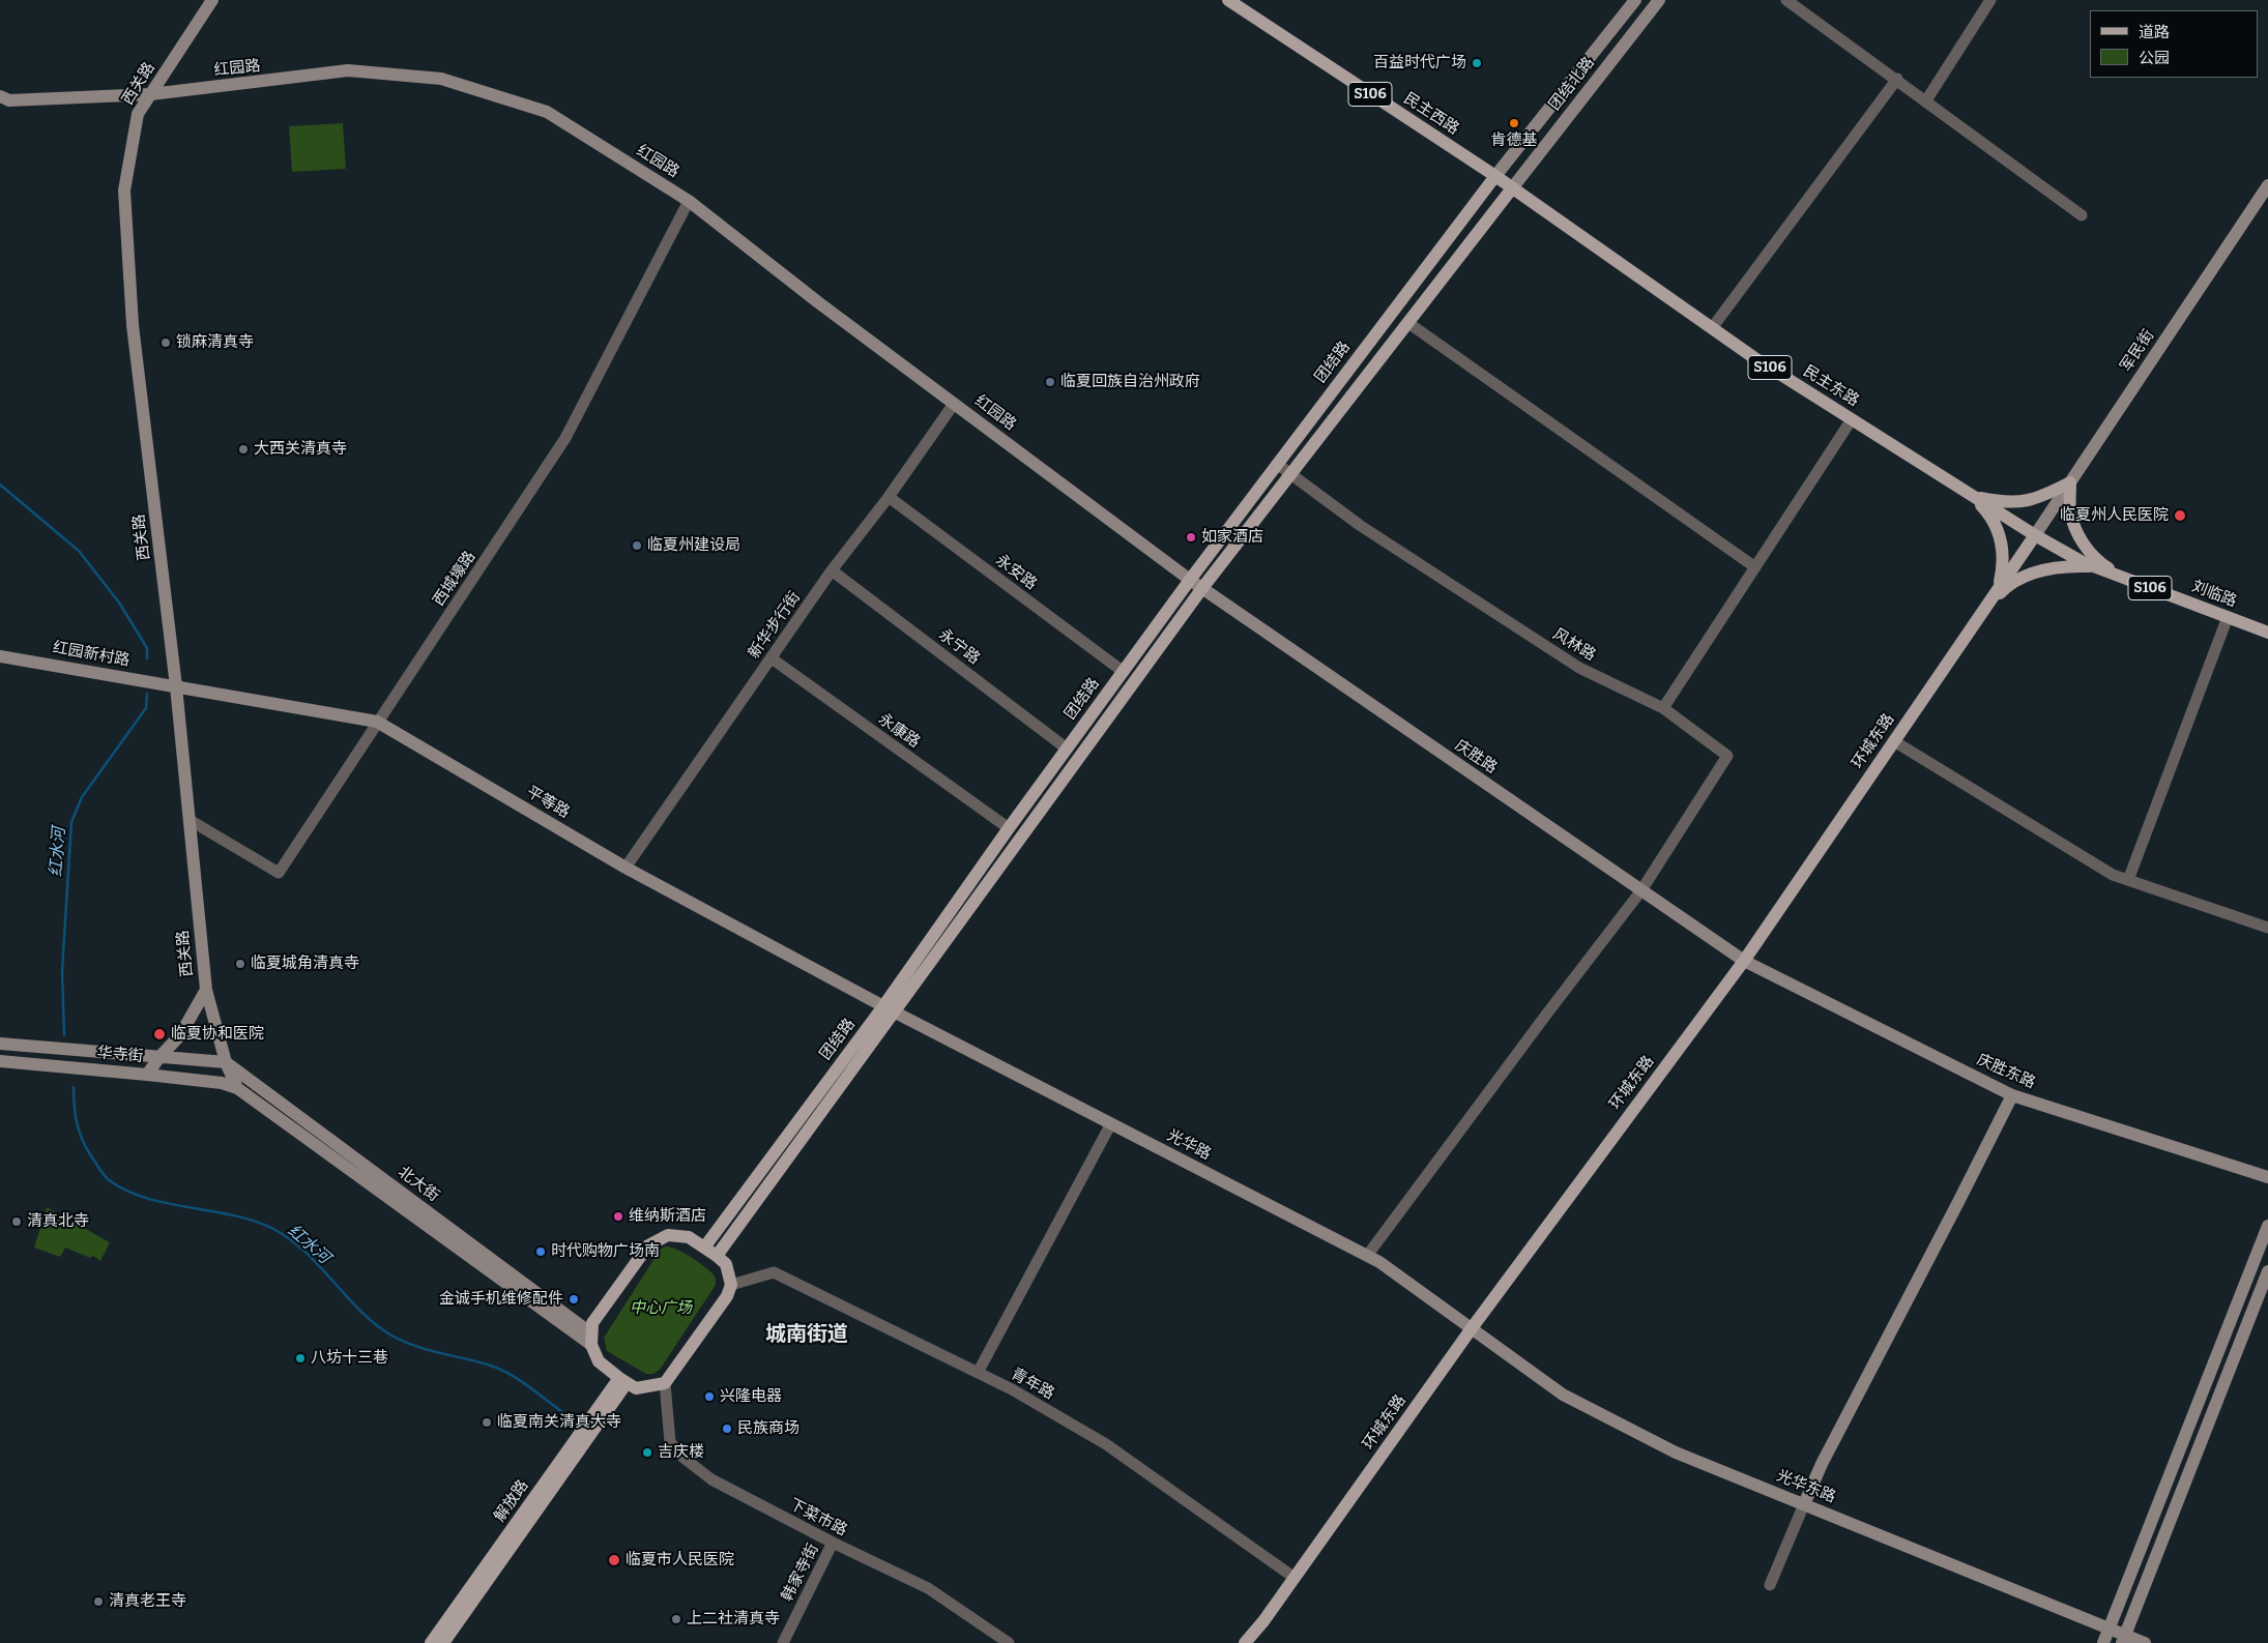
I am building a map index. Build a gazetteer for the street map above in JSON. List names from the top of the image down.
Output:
{
  "streets": {
    "main road": [
      "红园路",
      "西关路",
      "团结北路",
      "S106",
      "民主西路",
      "军民街",
      "团结路",
      "民主东路",
      "刘临路",
      "红园新村路",
      "环城东路",
      "庆胜路",
      "平等路",
      "华寺街",
      "庆胜东路",
      "光华路",
      "北大街",
      "光华东路",
      "解放路"
    ],
    "street": [
      "永安路",
      "西城壕路",
      "新华步行街",
      "风林路",
      "永宁路",
      "永康路",
      "青年路",
      "下菜市路",
      "韩家寺街"
    ]
  },
  "crossings": [
    ["红园路", "西关路"],
    ["红园路", "团结路"],
    ["红园路", "西城壕路"],
    ["红园路", "新华步行街"],
    ["红园路", "庆胜路"],
    ["西关路", "西城壕路"],
    ["西关路", "红园新村路"],
    ["西关路", "平等路"],
    ["西关路", "华寺街"],
    ["西关路", "北大街"],
    ["团结北路", "民主西路"],
    ["团结北路", "团结路"],
    ["团结北路", "民主东路"],
    ["民主西路", "团结路"],
    ["民主西路", "民主东路"],
    ["军民街", "民主东路"],
    ["军民街", "刘临路"],
    ["军民街", "环城东路"],
    ["团结路", "民主东路"],
    ["团结路", "永安路"],
    ["团结路", "风林路"],
    ["团结路", "永宁路"],
    ["团结路", "永康路"],
    ["团结路", "庆胜路"],
    ["团结路", "平等路"],
    ["团结路", "光华路"],
    ["团结路", "北大街"],
    ["团结路", "青年路"],
    ["团结路", "解放路"],
    ["团结路", "下菜市路"],
    ["民主东路", "刘临路"],
    ["民主东路", "环城东路"],
    ["永安路", "新华步行街"],
    ["西城壕路", "平等路"],
    ["刘临路", "环城东路"],
    ["新华步行街", "永宁路"],
    ["新华步行街", "永康路"],
    ["新华步行街", "平等路"],
    ["风林路", "庆胜路"],
    ["红园新村路", "平等路"],
    ["环城东路", "庆胜路"],
    ["环城东路", "庆胜东路"],
    ["环城东路", "光华路"],
    ["环城东路", "青年路"],
    ["环城东路", "光华东路"],
    ["庆胜路", "庆胜东路"],
    ["平等路", "光华路"],
    ["华寺街", "北大街"],
    ["光华路", "光华东路"],
    ["北大街", "青年路"],
    ["北大街", "解放路"],
    ["北大街", "下菜市路"],
    ["青年路", "解放路"],
    ["青年路", "下菜市路"],
    ["解放路", "下菜市路"],
    ["下菜市路", "韩家寺街"]
  ],
  "districts": ["城南街道"],
  "water": ["红水河"],
  "parks": ["中心广场"],
  "places": [
    "百益时代广场",
    "肯德基",
    "锁麻清真寺",
    "临夏回族自治州政府",
    "大西关清真寺",
    "临夏州人民医院",
    "如家酒店",
    "临夏州建设局",
    "临夏城角清真寺",
    "临夏协和医院",
    "维纳斯酒店",
    "清真北寺",
    "时代购物广场南",
    "金诚手机维修配件",
    "八坊十三巷",
    "兴隆电器",
    "临夏南关清真大寺",
    "民族商场",
    "吉庆楼",
    "临夏市人民医院",
    "清真老王寺",
    "上二社清真寺"
  ],
  "legend": ["道路", "公园"]
}
